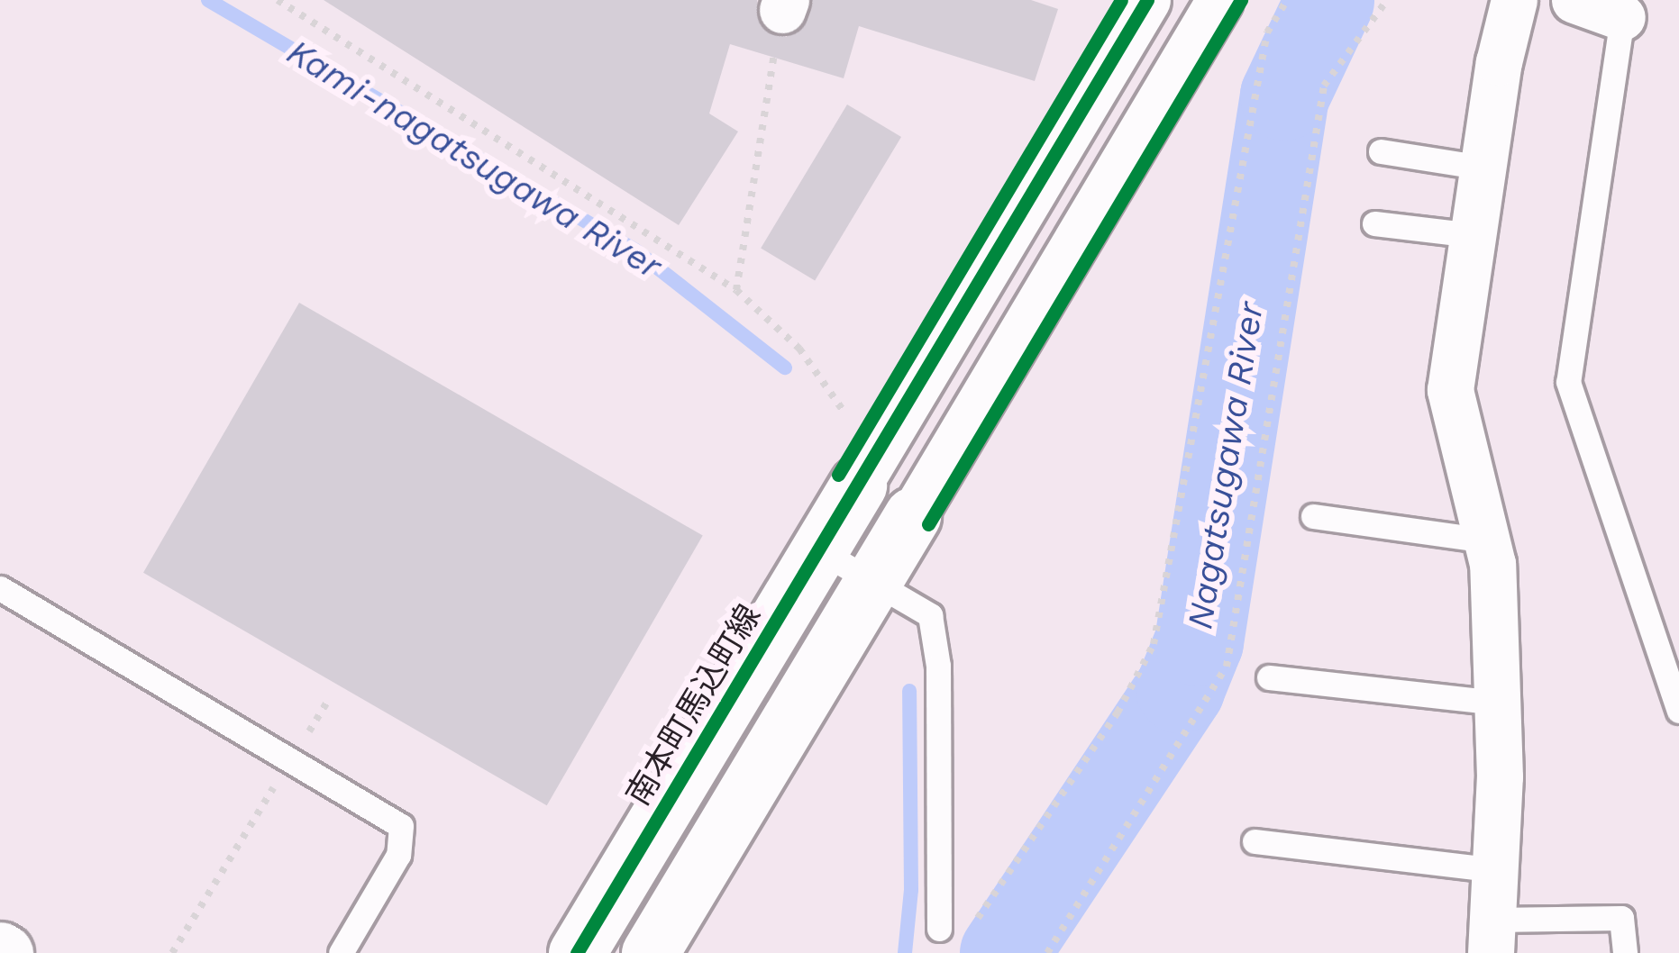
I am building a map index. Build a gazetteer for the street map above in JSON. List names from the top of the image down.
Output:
{
  "streets": {
    "street": ["南本町馬込町線"]
  },
  "water": ["Kami-nagatsugawa River", "Nagatsugawa River"]
}
